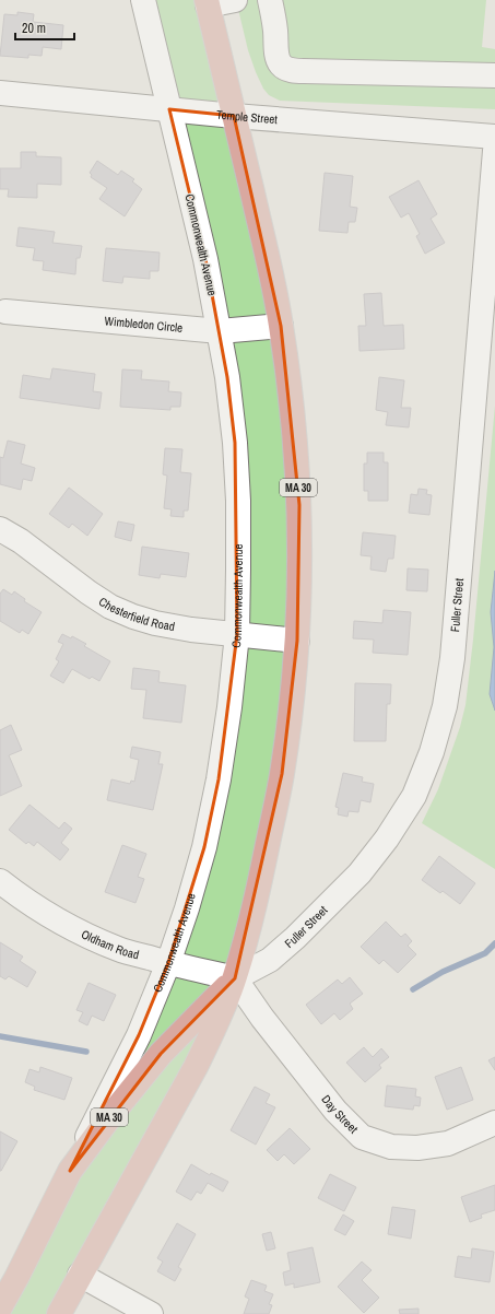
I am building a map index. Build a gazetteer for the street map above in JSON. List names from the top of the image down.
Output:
{
  "streets": {
    "main road": ["Commonwealth Avenue", "MA 30"],
    "street": [
      "Temple Street",
      "Wimbledon Circle",
      "Fuller Street",
      "Chesterfield Road",
      "Oldham Road",
      "Day Street"
    ]
  },
  "crossings": [
    ["Temple Street", "Commonwealth Avenue"],
    ["Commonwealth Avenue", "Wimbledon Circle"],
    ["Commonwealth Avenue", "Fuller Street"],
    ["Commonwealth Avenue", "Chesterfield Road"],
    ["Commonwealth Avenue", "Oldham Road"],
    ["Commonwealth Avenue", "Day Street"],
    ["Fuller Street", "Oldham Road"],
    ["Fuller Street", "Day Street"],
    ["Oldham Road", "Day Street"]
  ],
  "scale_bar": "20 m"
}
